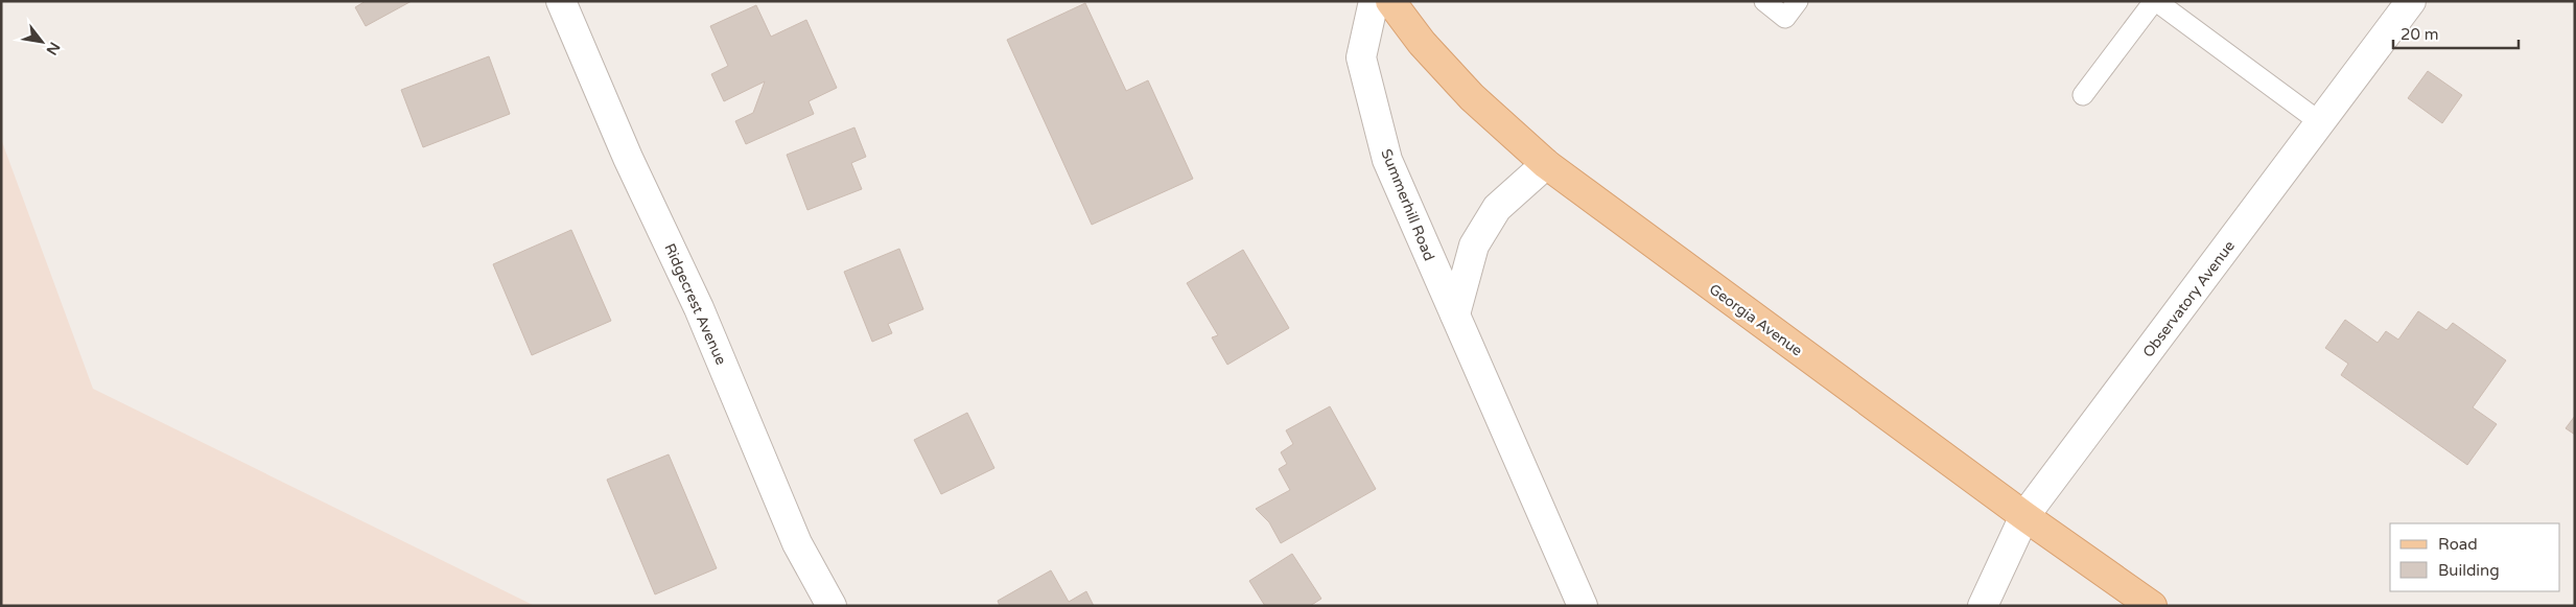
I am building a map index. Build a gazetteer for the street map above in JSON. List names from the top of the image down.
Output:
{
  "streets": {
    "main road": ["Georgia Avenue"],
    "street": ["Summerhill Road", "Observatory Avenue", "Ridgecrest Avenue"]
  },
  "crossings": [
    ["Summerhill Road", "Georgia Avenue"],
    ["Observatory Avenue", "Georgia Avenue"]
  ],
  "legend": ["Road", "Building"],
  "scale_bar": "20 m",
  "north": "bottom right"
}
